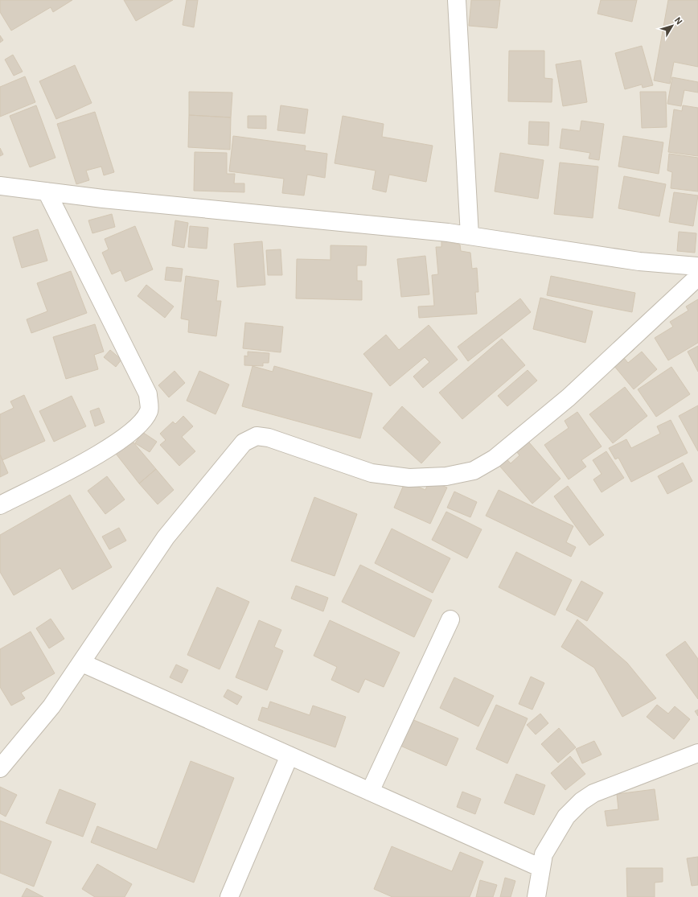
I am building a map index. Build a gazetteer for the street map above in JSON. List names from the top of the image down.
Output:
{
  "north": "top right"
}
